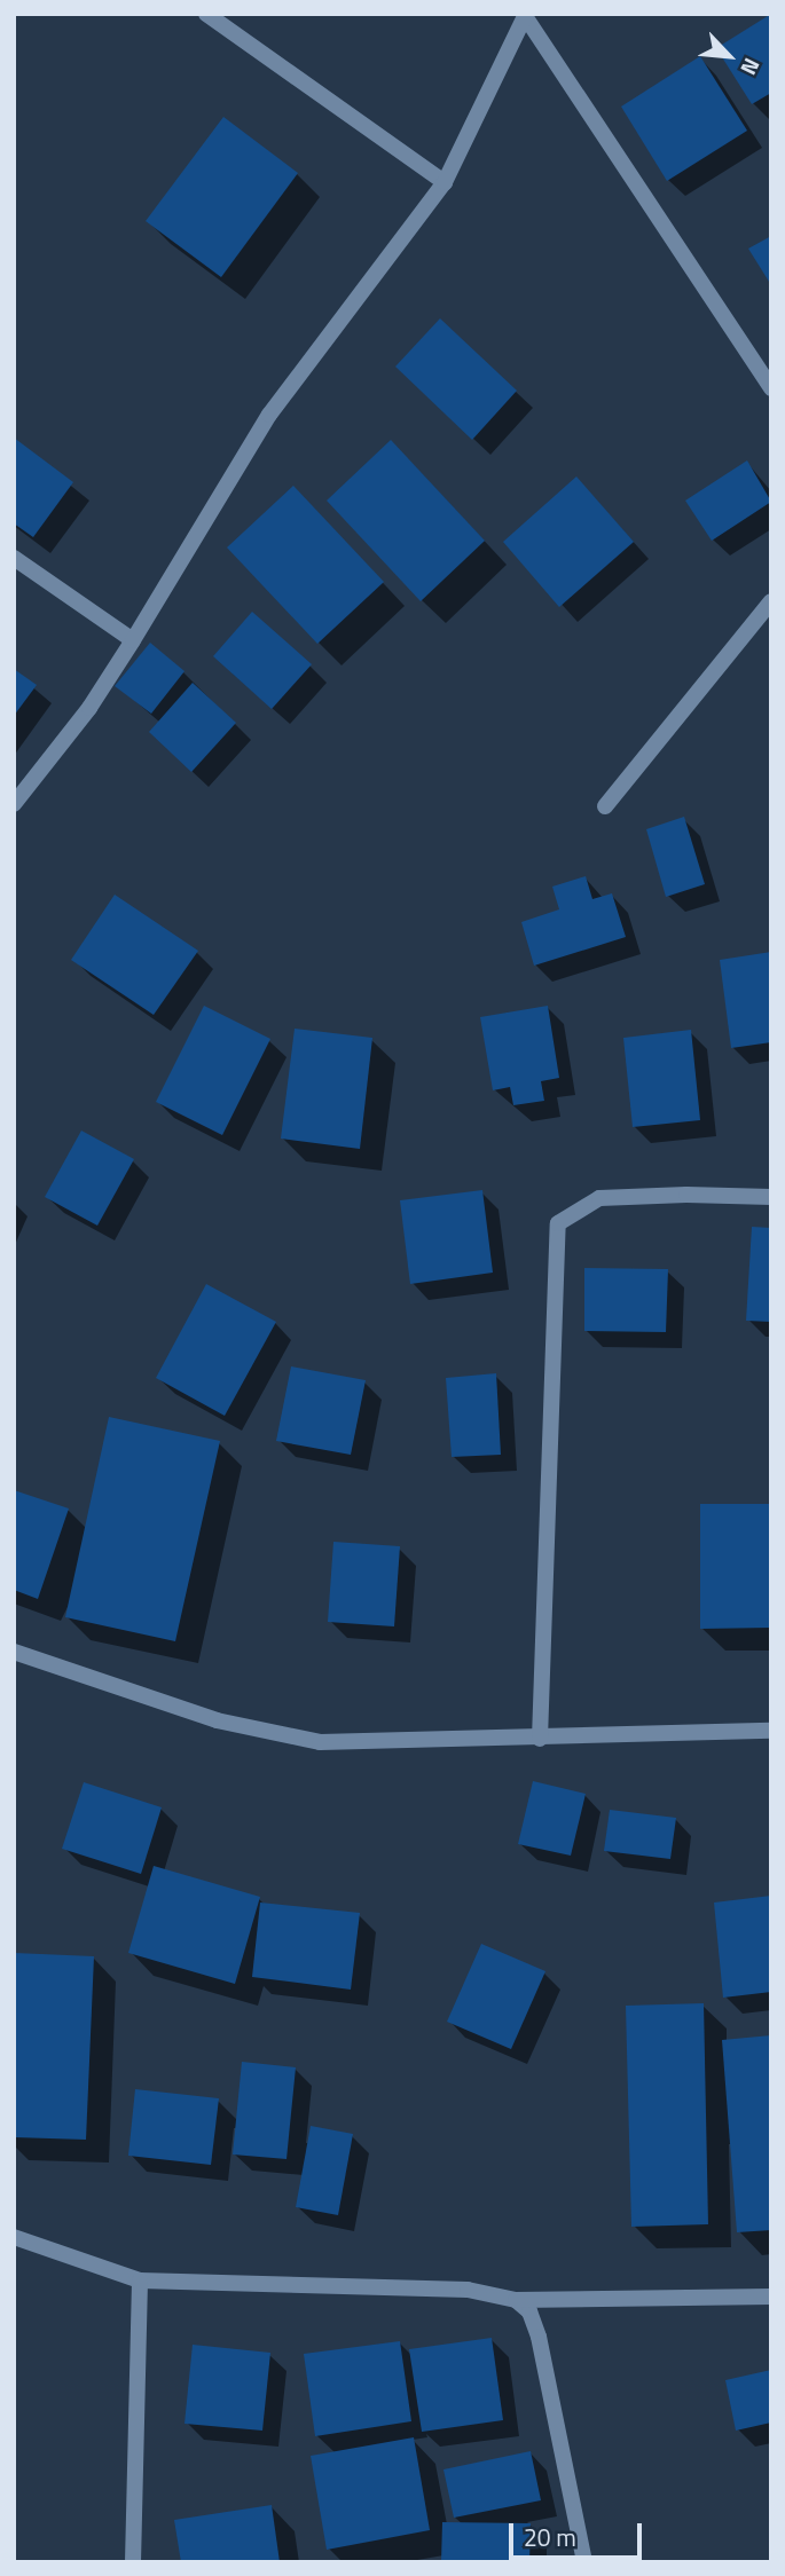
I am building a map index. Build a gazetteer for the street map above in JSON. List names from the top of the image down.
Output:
{
  "scale_bar": "20 m",
  "north": "bottom right"
}
